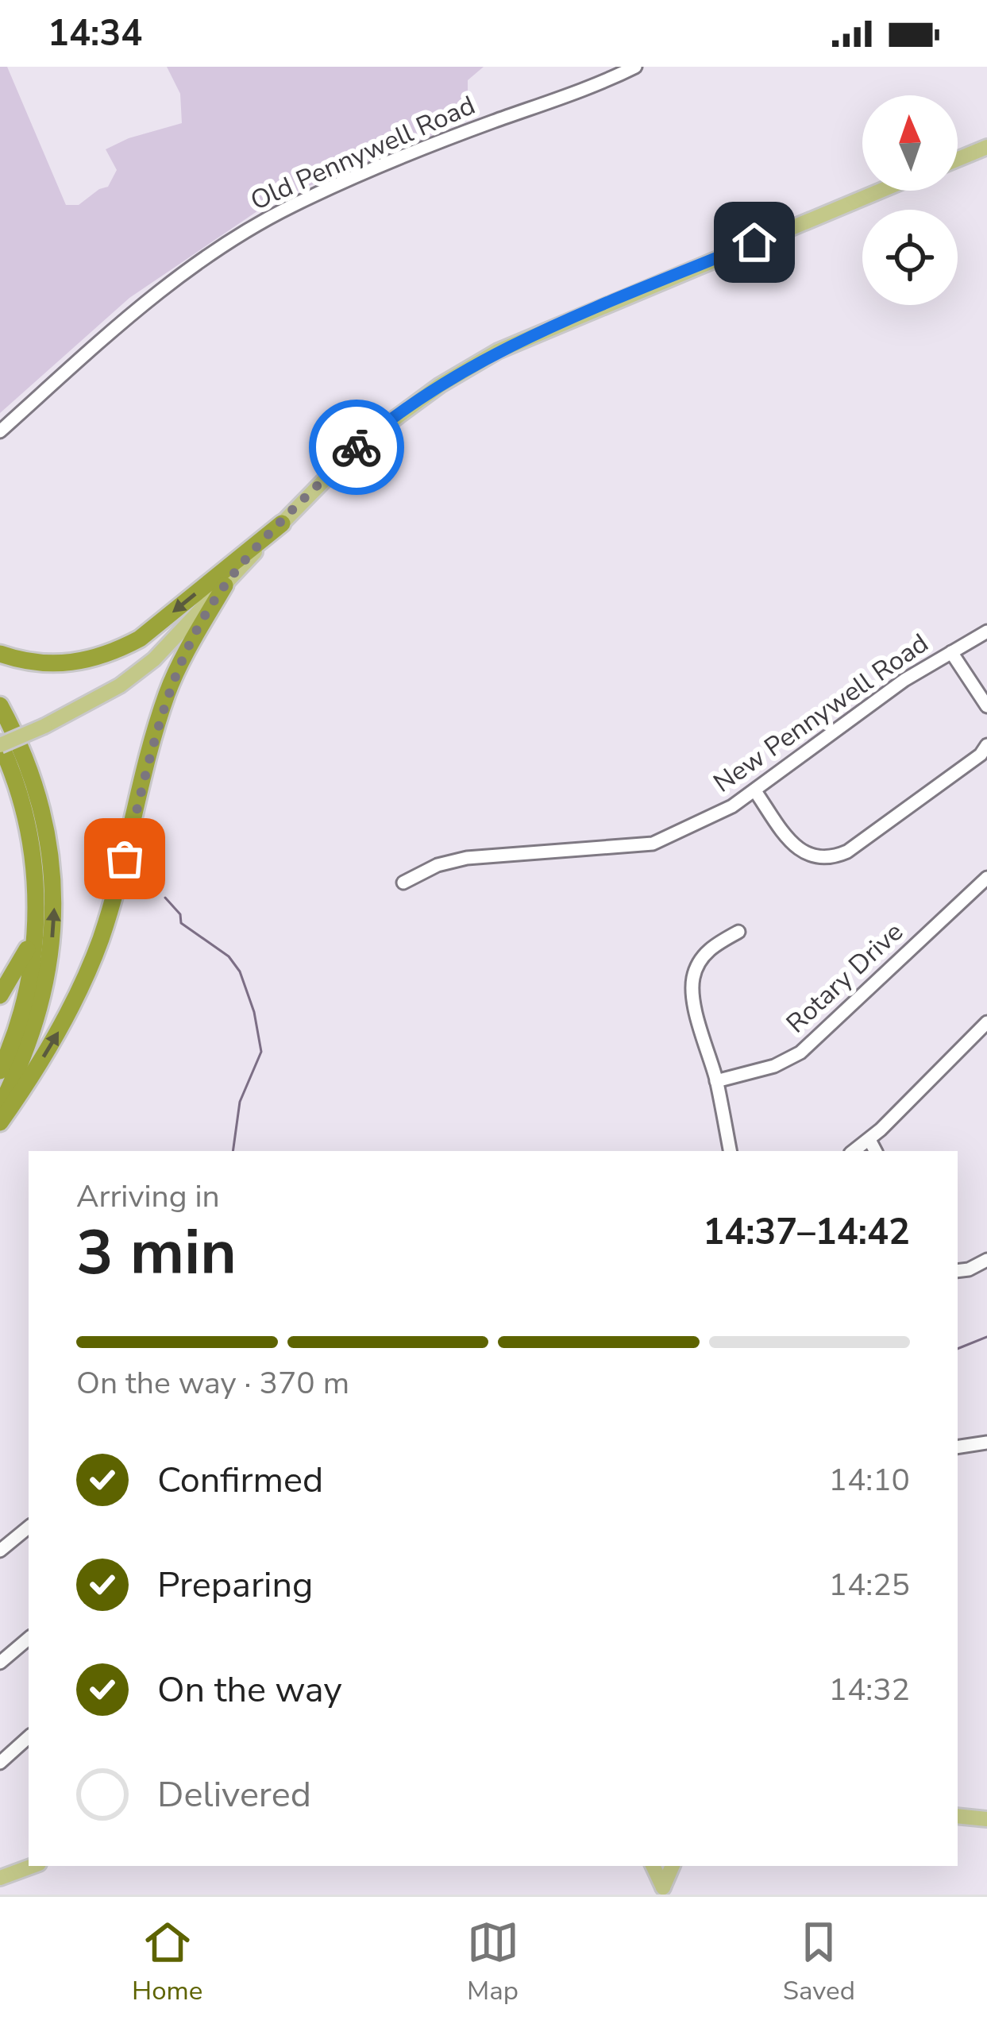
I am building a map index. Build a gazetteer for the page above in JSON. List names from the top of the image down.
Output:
{
  "streets": {
    "street": ["Old Pennywell Road", "New Pennywell Road", "Rotary Drive"]
  },
  "north": "top",
  "page": {
    "status": "14:34",
    "heading": ["3 min", "Arriving in", "14:37–14:42"],
    "bar": "On the way · 370 m",
    "list": [
      ["Confirmed", "14:10"],
      ["Preparing", "14:25"],
      ["On the way", "14:32"],
      "Delivered"
    ],
    "tabs": ["Home", "Map", "Saved"]
  }
}
